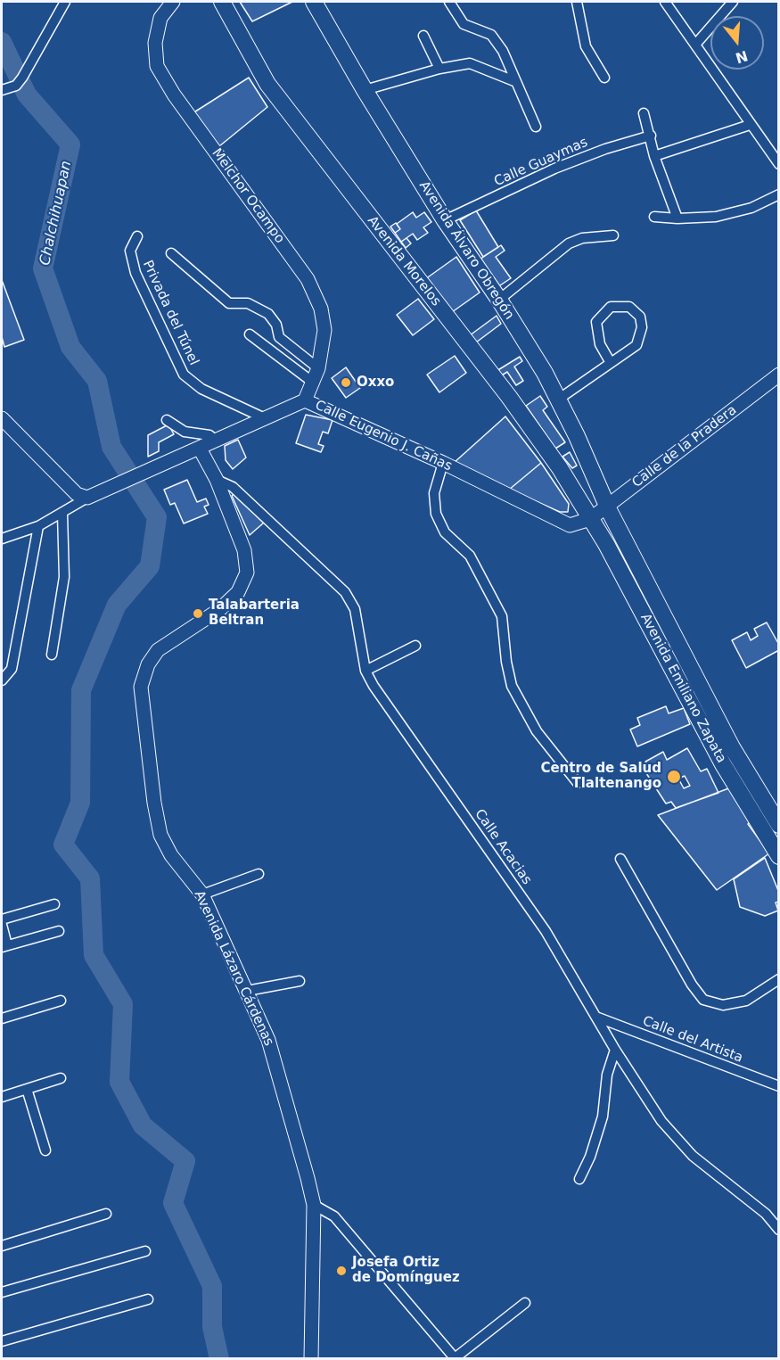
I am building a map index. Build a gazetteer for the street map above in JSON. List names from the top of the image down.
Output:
{
  "streets": {
    "main road": ["Avenida Álvaro Obregón", "Avenida Morelos", "Avenida Emiliano Zapata"],
    "street": [
      "Calle Guaymas",
      "Melchor Ocampo",
      "Privada del Túnel",
      "Calle Eugenio J. Cañas",
      "Calle de la Pradera",
      "Calle Acacias",
      "Avenida Lázaro Cárdenas",
      "Calle del Artista"
    ]
  },
  "crossings": [
    ["Calle Guaymas", "Avenida Álvaro Obregón"],
    ["Melchor Ocampo", "Calle Eugenio J. Cañas"],
    ["Avenida Álvaro Obregón", "Calle de la Pradera"],
    ["Avenida Álvaro Obregón", "Avenida Emiliano Zapata"],
    ["Avenida Morelos", "Calle Eugenio J. Cañas"],
    ["Avenida Morelos", "Calle de la Pradera"],
    ["Avenida Morelos", "Avenida Emiliano Zapata"],
    ["Privada del Túnel", "Calle Eugenio J. Cañas"],
    ["Calle Eugenio J. Cañas", "Calle de la Pradera"],
    ["Calle Eugenio J. Cañas", "Avenida Emiliano Zapata"],
    ["Calle Eugenio J. Cañas", "Avenida Lázaro Cárdenas"],
    ["Calle de la Pradera", "Avenida Emiliano Zapata"],
    ["Calle Acacias", "Avenida Lázaro Cárdenas"],
    ["Calle Acacias", "Calle del Artista"]
  ],
  "water": ["Chalchihuapan"],
  "places": [
    "Oxxo",
    "Talabarteria Beltran",
    "Centro de Salud Tlaltenango",
    "Josefa Ortiz de Domínguez"
  ],
  "north": "bottom"
}
